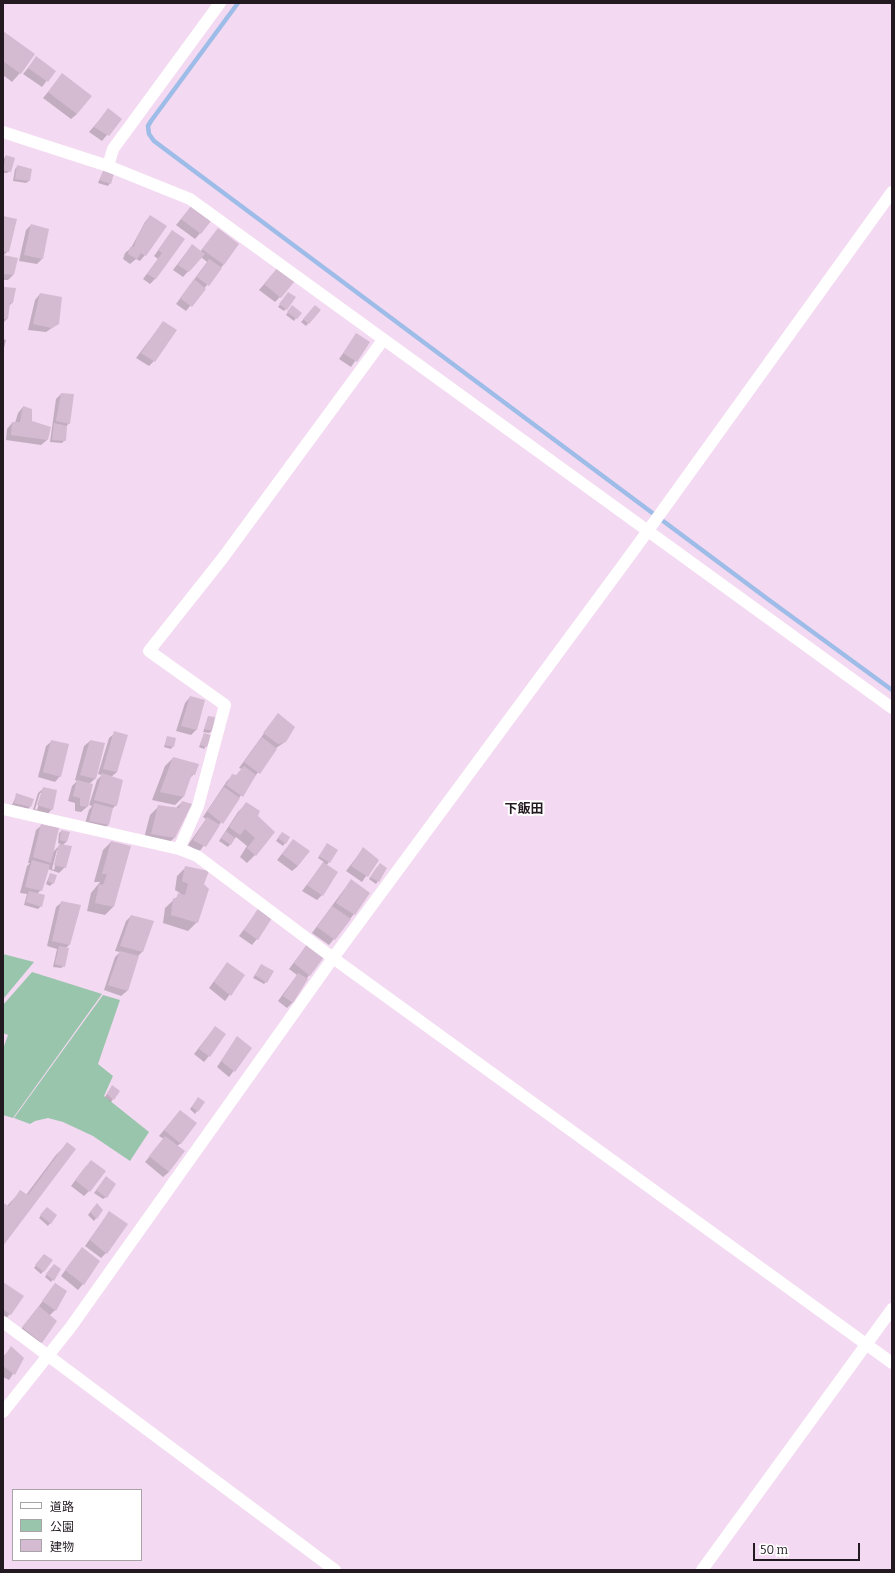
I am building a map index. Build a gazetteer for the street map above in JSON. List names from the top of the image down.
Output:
{
  "districts": ["下飯田"],
  "legend": ["道路", "公園", "建物"],
  "scale_bar": "50 m"
}
